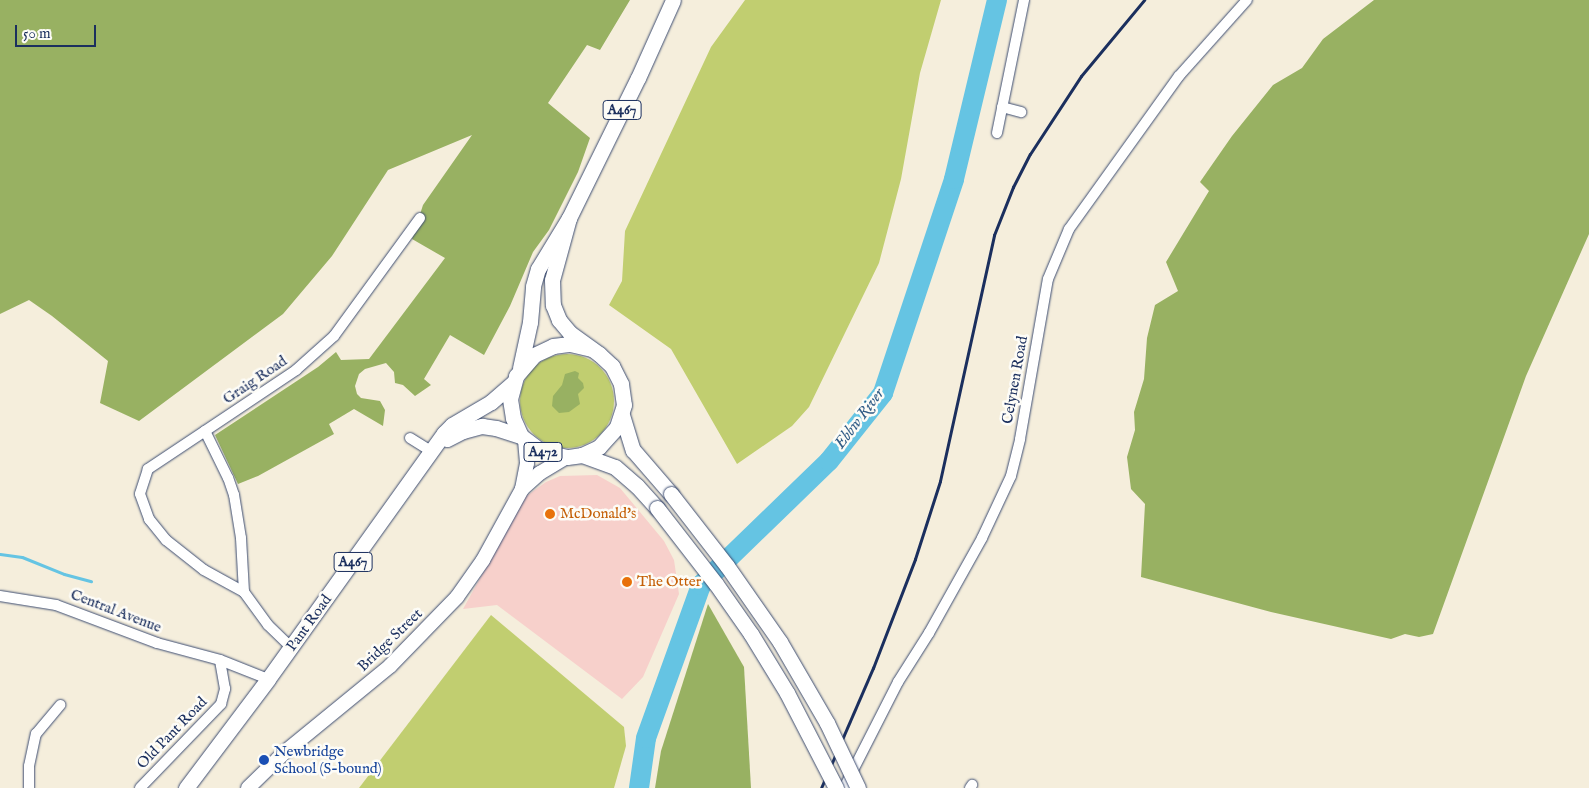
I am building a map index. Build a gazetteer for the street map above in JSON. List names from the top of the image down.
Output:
{
  "streets": {
    "main road": ["A467", "A472", "Pant Road"],
    "street": [
      "Graig Road",
      "Celynen Road",
      "Central Avenue",
      "Bridge Street",
      "Old Pant Road"
    ]
  },
  "crossings": [
    ["A467", "A472"],
    ["A467", "Pant Road"],
    ["A467", "Bridge Street"],
    ["A472", "Pant Road"],
    ["A472", "Bridge Street"],
    ["Central Avenue", "Old Pant Road"],
    ["Pant Road", "Bridge Street"]
  ],
  "water": ["Ebbw River"],
  "places": ["McDonald's", "The Otter", "Newbridge School (S-bound)"],
  "scale_bar": "50 m"
}
